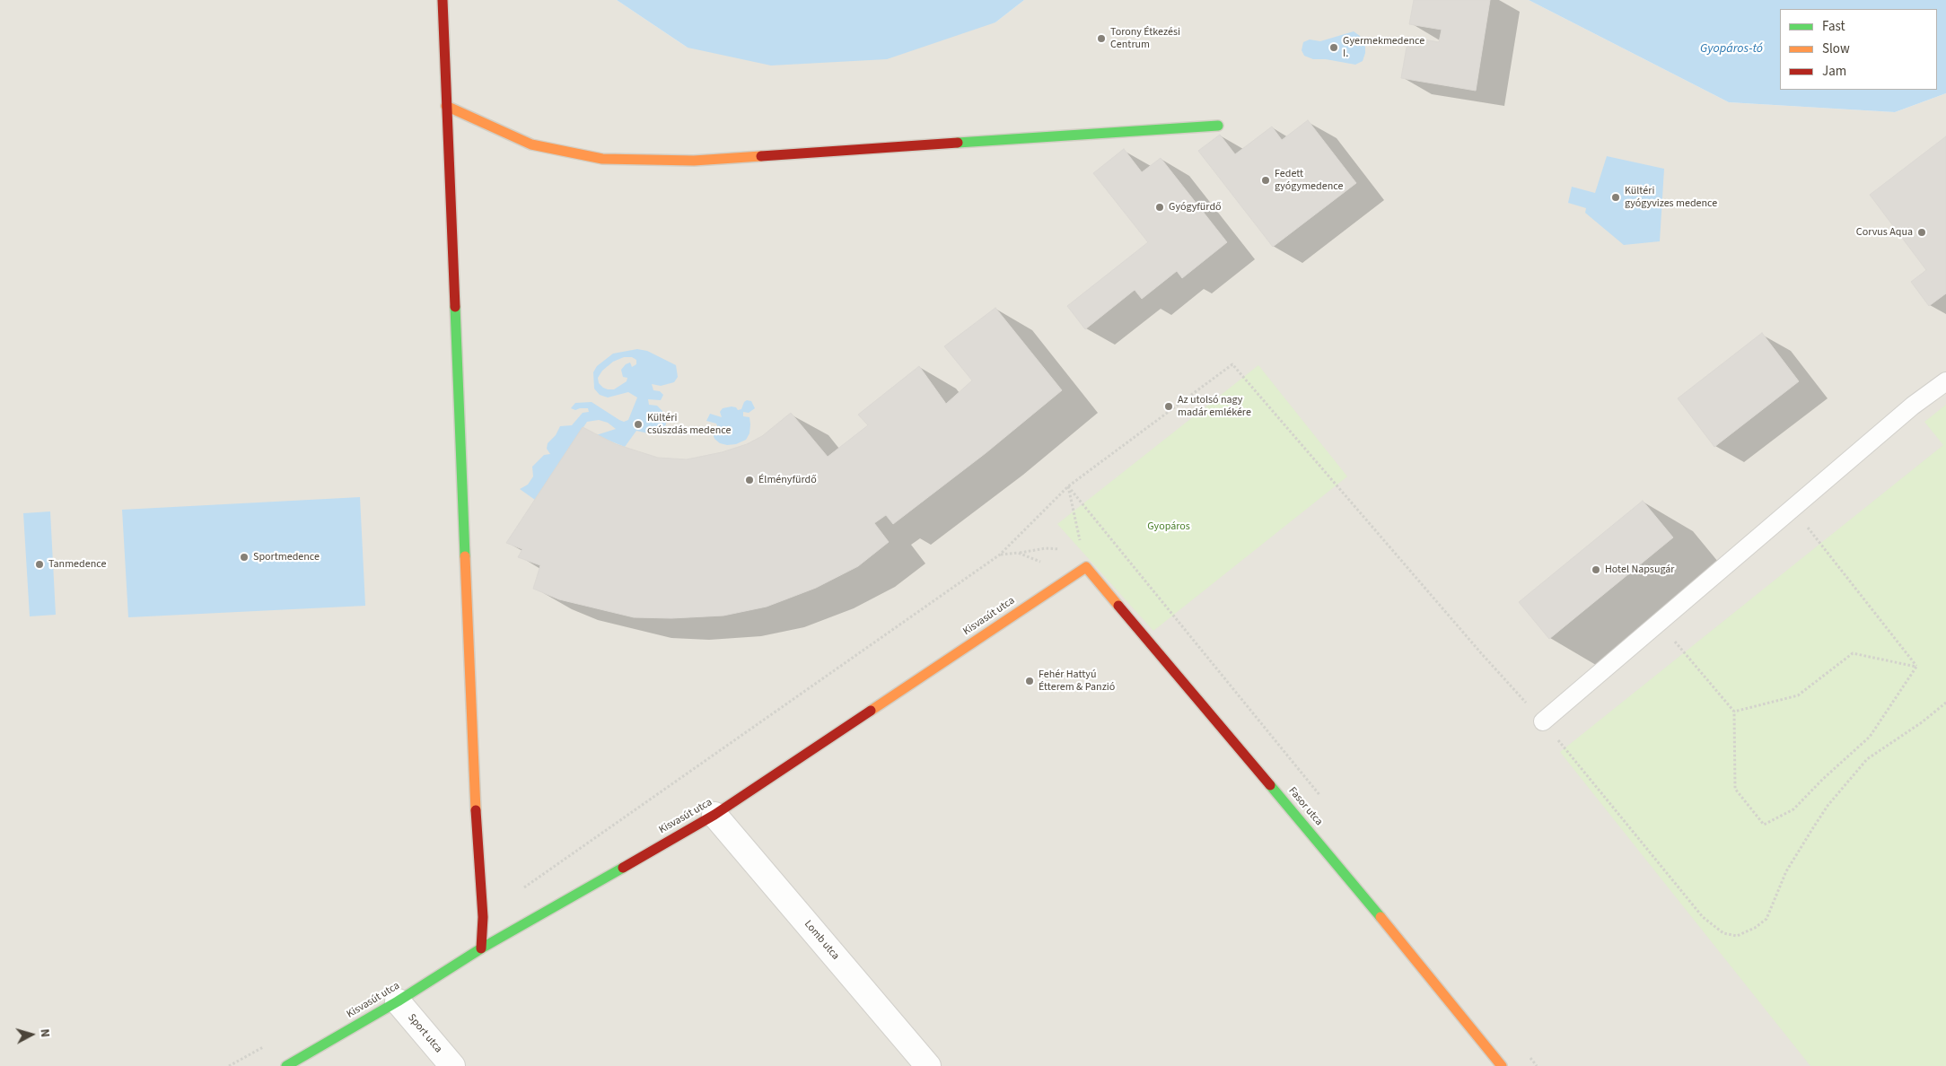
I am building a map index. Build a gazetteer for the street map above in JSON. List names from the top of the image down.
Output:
{
  "streets": {
    "street": [
      "Kisvasút utca",
      "Fasor utca",
      "Lomb utca",
      "Sport utca"
    ]
  },
  "crossings": [
    ["Kisvasút utca", "Fasor utca"],
    ["Kisvasút utca", "Lomb utca"],
    ["Kisvasút utca", "Sport utca"]
  ],
  "water": ["Gyopáros-tó"],
  "parks": ["Gyopáros"],
  "places": [
    "Torony Étkezési Centrum",
    "Gyermekmedence I.",
    "Fedett gyógymedence",
    "Kültéri gyógyvizes medence",
    "Gyógyfürdő",
    "Corvus Aqua",
    "Az utolsó nagy madár emlékére",
    "Kültéri csúszdás medence",
    "Élményfürdő",
    "Sportmedence",
    "Tanmedence",
    "Hotel Napsugár",
    "Fehér Hattyú Étterem & Panzió"
  ],
  "legend": ["Fast", "Slow", "Jam"],
  "north": "right"
}
